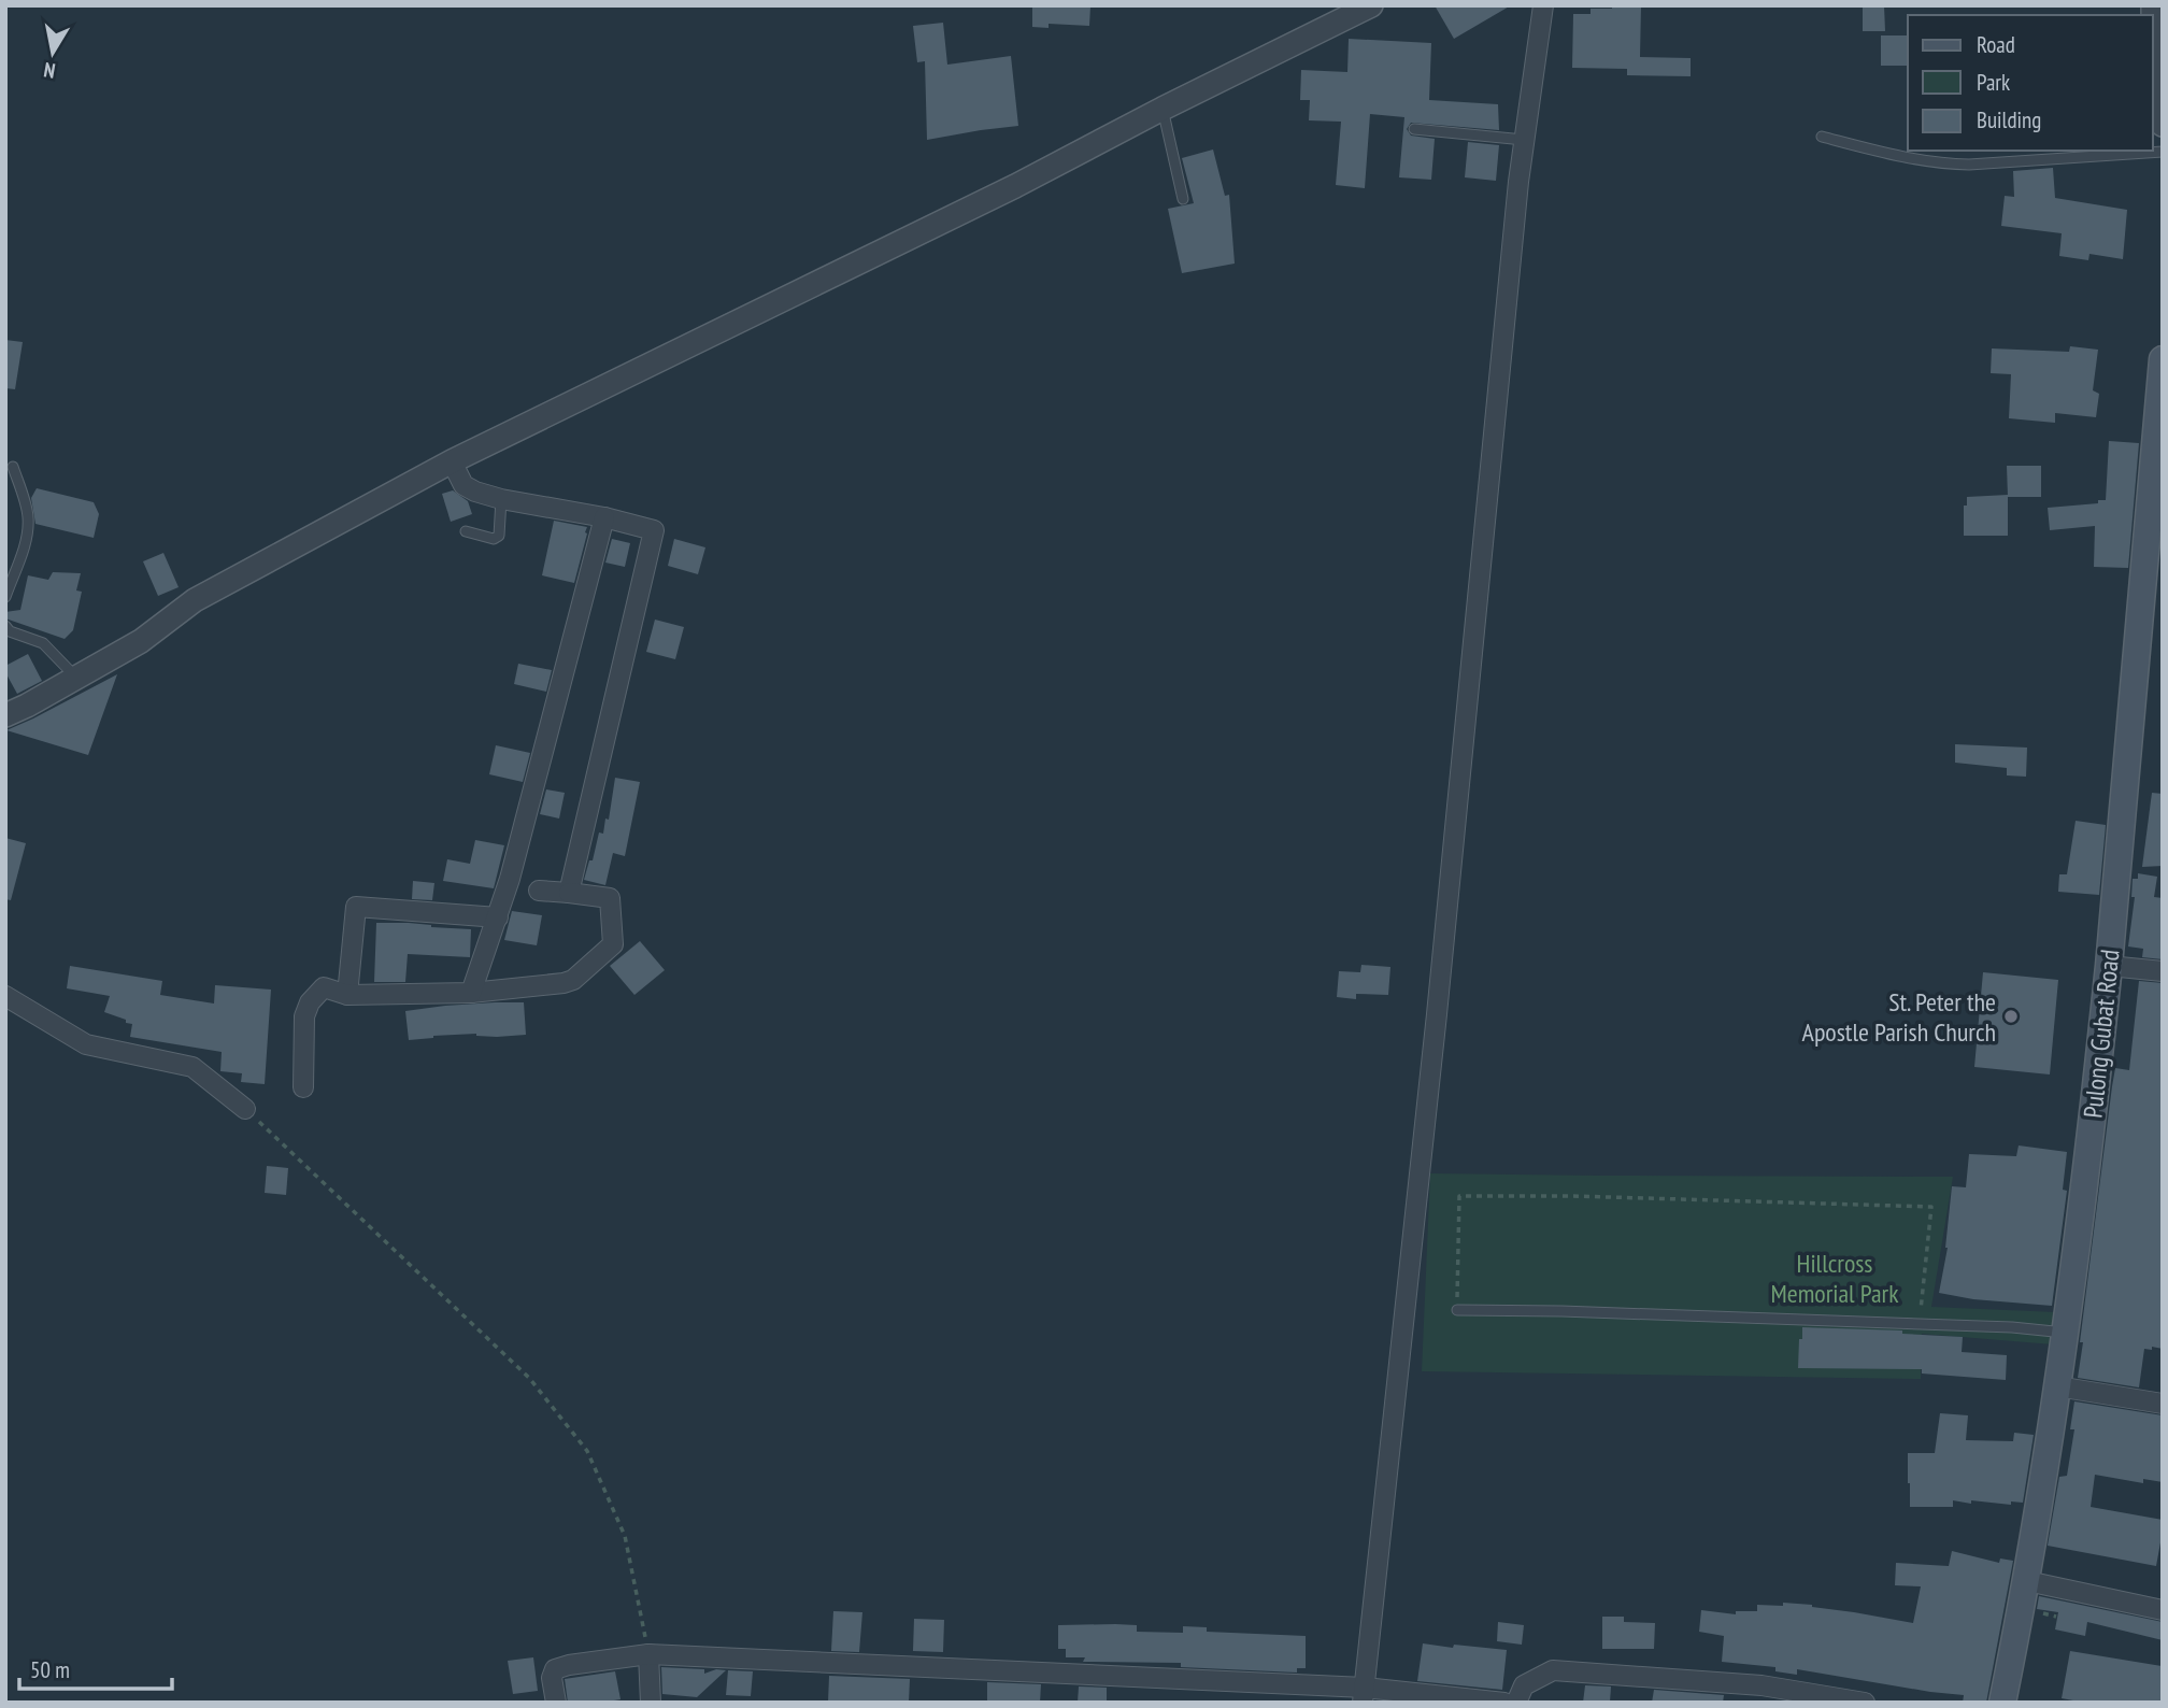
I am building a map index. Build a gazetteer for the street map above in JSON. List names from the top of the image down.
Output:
{
  "streets": {
    "main road": ["Pulong Gubat Road"]
  },
  "parks": ["Hillcross Memorial Park"],
  "places": ["St. Peter the Apostle Parish Church"],
  "legend": ["Road", "Park", "Building"],
  "scale_bar": "50 m",
  "north": "bottom"
}
